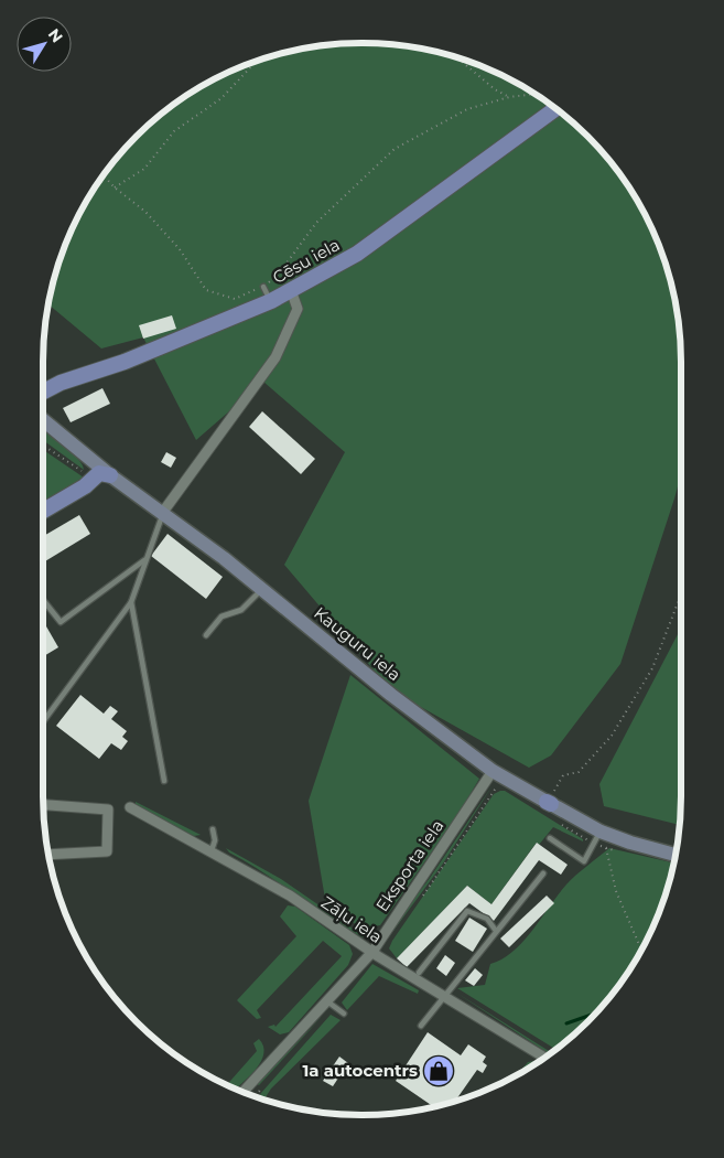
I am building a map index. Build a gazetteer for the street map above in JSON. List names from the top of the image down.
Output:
{
  "streets": {
    "main road": ["Cēsu iela", "Kauguru iela"],
    "street": ["Eksporta iela", "Zāļu iela"]
  },
  "crossings": [
    ["Kauguru iela", "Eksporta iela"],
    ["Eksporta iela", "Zāļu iela"]
  ],
  "places": {
    "shop": ["1a autocentrs"]
  },
  "north": "top right"
}
